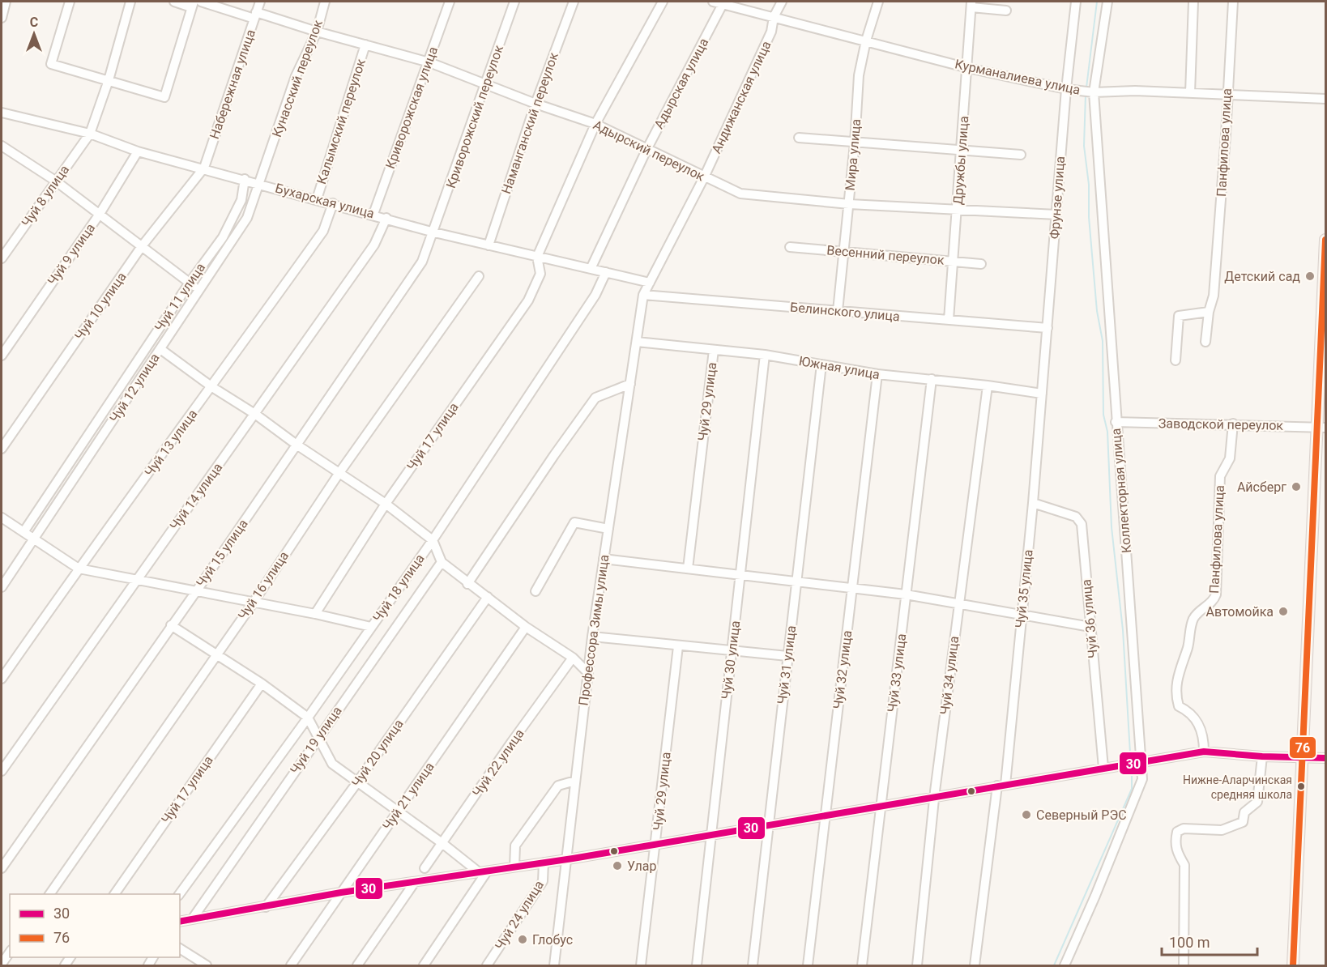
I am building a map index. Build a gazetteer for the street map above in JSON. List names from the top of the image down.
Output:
{
  "streets": {
    "street": [
      "Курманалиева улица",
      "Кунасский переулок",
      "Адырская улица",
      "Набережная улица",
      "Андижанская улица",
      "Криворожская улица",
      "Криворожский переулок",
      "Калымский переулок",
      "Наманганский переулок",
      "Панфилова улица",
      "Адырский переулок",
      "Мира улица",
      "Дружбы улица",
      "Чуй 8 улица",
      "Фрунзе улица",
      "Бухарская улица",
      "Чуй 9 улица",
      "Весенний переулок",
      "Чуй 11 улица",
      "Чуй 10 улица",
      "Белинского улица",
      "Южная улица",
      "Чуй 12 улица",
      "Чуй 29 улица",
      "Заводской переулок",
      "Чуй 17 улица",
      "Чуй 13 улица",
      "Коллекторная улица",
      "Чуй 14 улица",
      "Чуй 15 улица",
      "Чуй 16 улица",
      "Чуй 18 улица",
      "Чуй 35 улица",
      "Чуй 36 улица",
      "Профессора Зимы улица",
      "Чуй 30 улица",
      "Чуй 31 улица",
      "Чуй 32 улица",
      "Чуй 33 улица",
      "Чуй 34 улица",
      "Чуй 19 улица",
      "Чуй 20 улица",
      "Чуй 22 улица",
      "Чуй 21 улица",
      "Чуй 24 улица"
    ]
  },
  "crossings": [
    ["Курманалиева улица", "Адырская улица"],
    ["Курманалиева улица", "Андижанская улица"],
    ["Курманалиева улица", "Панфилова улица"],
    ["Курманалиева улица", "Мира улица"],
    ["Курманалиева улица", "Дружбы улица"],
    ["Курманалиева улица", "Фрунзе улица"],
    ["Курманалиева улица", "Коллекторная улица"],
    ["Кунасский переулок", "Адырский переулок"],
    ["Кунасский переулок", "Бухарская улица"],
    ["Кунасский переулок", "Чуй 12 улица"],
    ["Адырская улица", "Адырский переулок"],
    ["Адырская улица", "Бухарская улица"],
    ["Набережная улица", "Адырский переулок"],
    ["Набережная улица", "Бухарская улица"],
    ["Набережная улица", "Чуй 10 улица"],
    ["Андижанская улица", "Адырский переулок"],
    ["Андижанская улица", "Бухарская улица"],
    ["Андижанская улица", "Белинского улица"],
    ["Андижанская улица", "Профессора Зимы улица"],
    ["Криворожская улица", "Адырский переулок"],
    ["Криворожская улица", "Бухарская улица"],
    ["Криворожский переулок", "Адырский переулок"],
    ["Криворожский переулок", "Бухарская улица"],
    ["Криворожский переулок", "Чуй 15 улица"],
    ["Калымский переулок", "Адырский переулок"],
    ["Калымский переулок", "Бухарская улица"],
    ["Наманганский переулок", "Адырский переулок"],
    ["Наманганский переулок", "Бухарская улица"],
    ["Панфилова улица", "Заводской переулок"],
    ["Адырский переулок", "Мира улица"],
    ["Адырский переулок", "Дружбы улица"],
    ["Адырский переулок", "Фрунзе улица"],
    ["Мира улица", "Весенний переулок"],
    ["Мира улица", "Белинского улица"],
    ["Дружбы улица", "Весенний переулок"],
    ["Дружбы улица", "Белинского улица"],
    ["Чуй 8 улица", "Бухарская улица"],
    ["Фрунзе улица", "Белинского улица"],
    ["Фрунзе улица", "Южная улица"],
    ["Фрунзе улица", "Чуй 35 улица"],
    ["Бухарская улица", "Чуй 9 улица"],
    ["Бухарская улица", "Чуй 11 улица"],
    ["Бухарская улица", "Чуй 10 улица"],
    ["Бухарская улица", "Чуй 12 улица"],
    ["Бухарская улица", "Чуй 17 улица"],
    ["Бухарская улица", "Чуй 13 улица"],
    ["Бухарская улица", "Чуй 14 улица"],
    ["Бухарская улица", "Чуй 15 улица"],
    ["Бухарская улица", "Чуй 18 улица"],
    ["Белинского улица", "Профессора Зимы улица"],
    ["Южная улица", "Чуй 29 улица"],
    ["Южная улица", "Чуй 35 улица"],
    ["Южная улица", "Профессора Зимы улица"],
    ["Южная улица", "Чуй 30 улица"],
    ["Южная улица", "Чуй 31 улица"],
    ["Южная улица", "Чуй 32 улица"],
    ["Южная улица", "Чуй 33 улица"],
    ["Южная улица", "Чуй 34 улица"],
    ["Заводской переулок", "Коллекторная улица"],
    ["Чуй 35 улица", "Чуй 36 улица"]
  ],
  "places": [
    "Детский сад",
    "Айсберг",
    "Автомойка",
    "Нижне-Аларчинская средняя школа",
    "Северный РЭС",
    "Улар",
    "Глобус"
  ],
  "lines": ["transit line 76", "transit line 30"],
  "legend": ["30", "76"],
  "scale_bar": "100 m",
  "north": "top"
}
